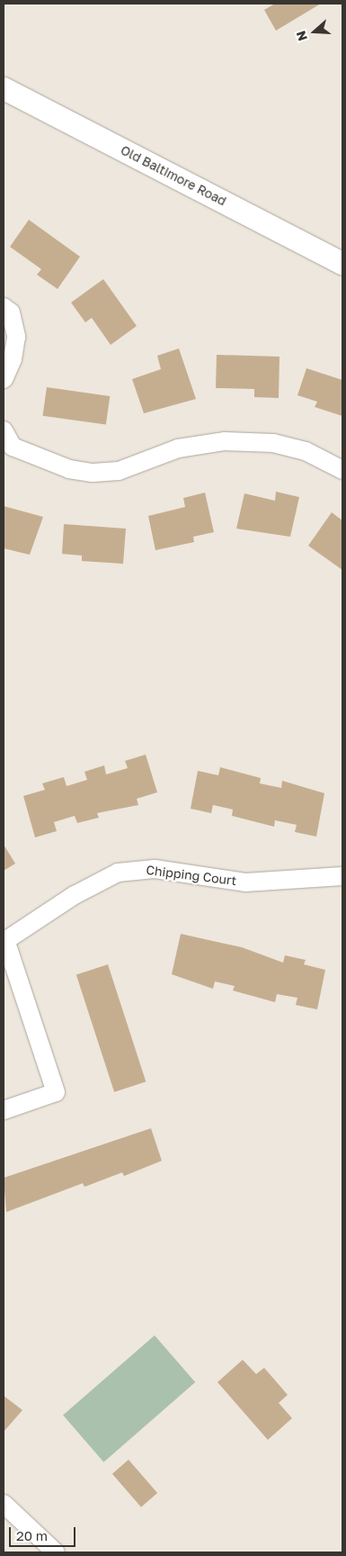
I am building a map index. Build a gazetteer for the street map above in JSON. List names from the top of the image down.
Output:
{
  "streets": {
    "street": ["Old Baltimore Road", "Chipping Court"]
  },
  "scale_bar": "20 m",
  "north": "left"
}
